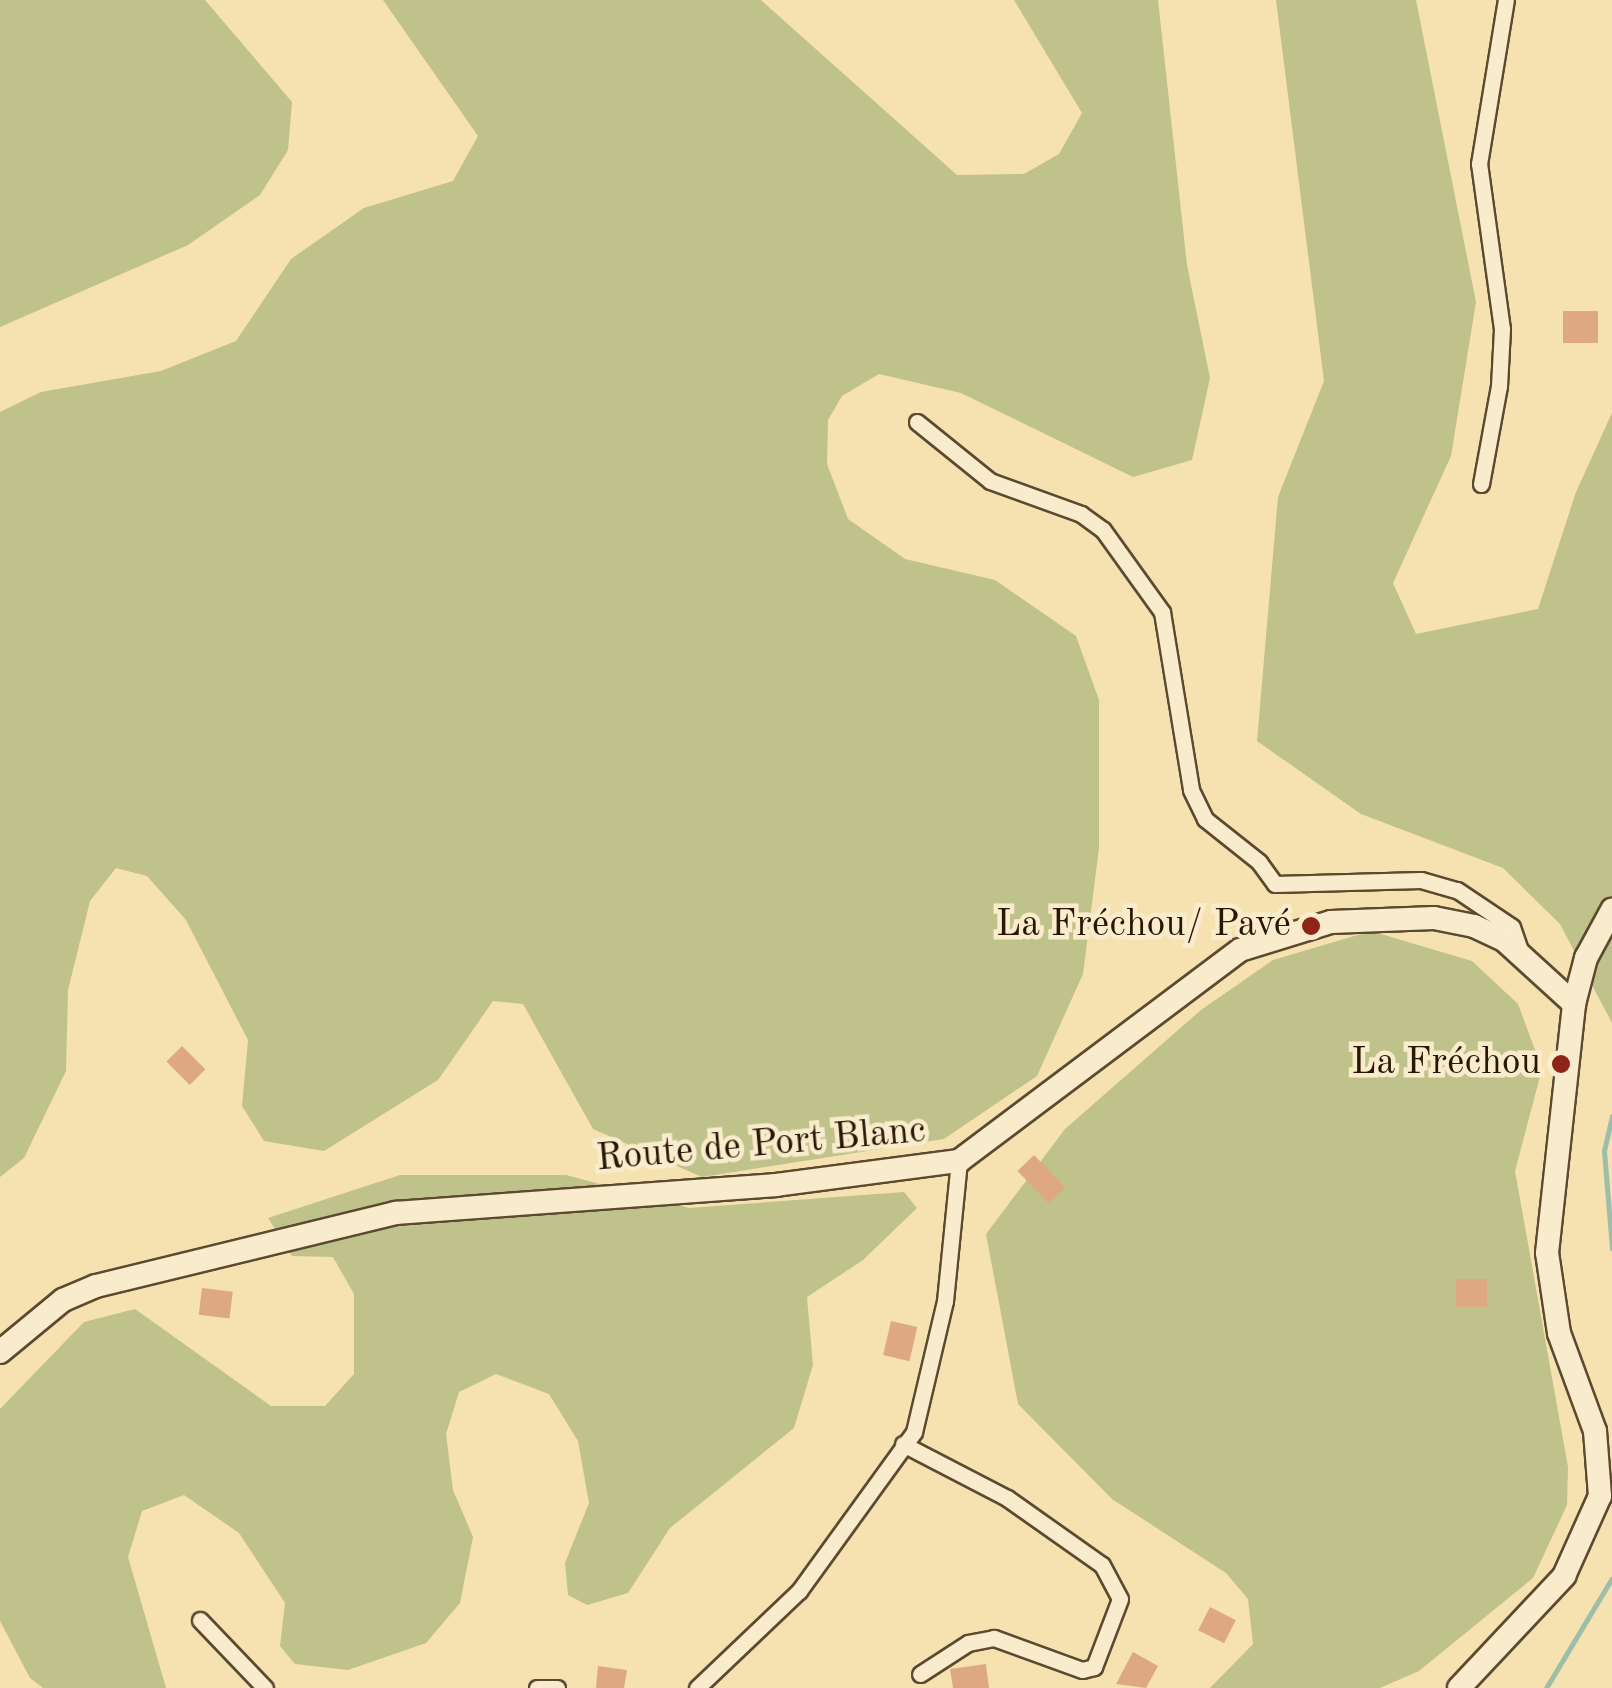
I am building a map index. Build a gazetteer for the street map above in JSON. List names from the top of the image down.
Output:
{
  "streets": {
    "street": ["Route de Port Blanc"]
  },
  "places": ["La Fréchou/ Pavé", "La Fréchou"]
}
